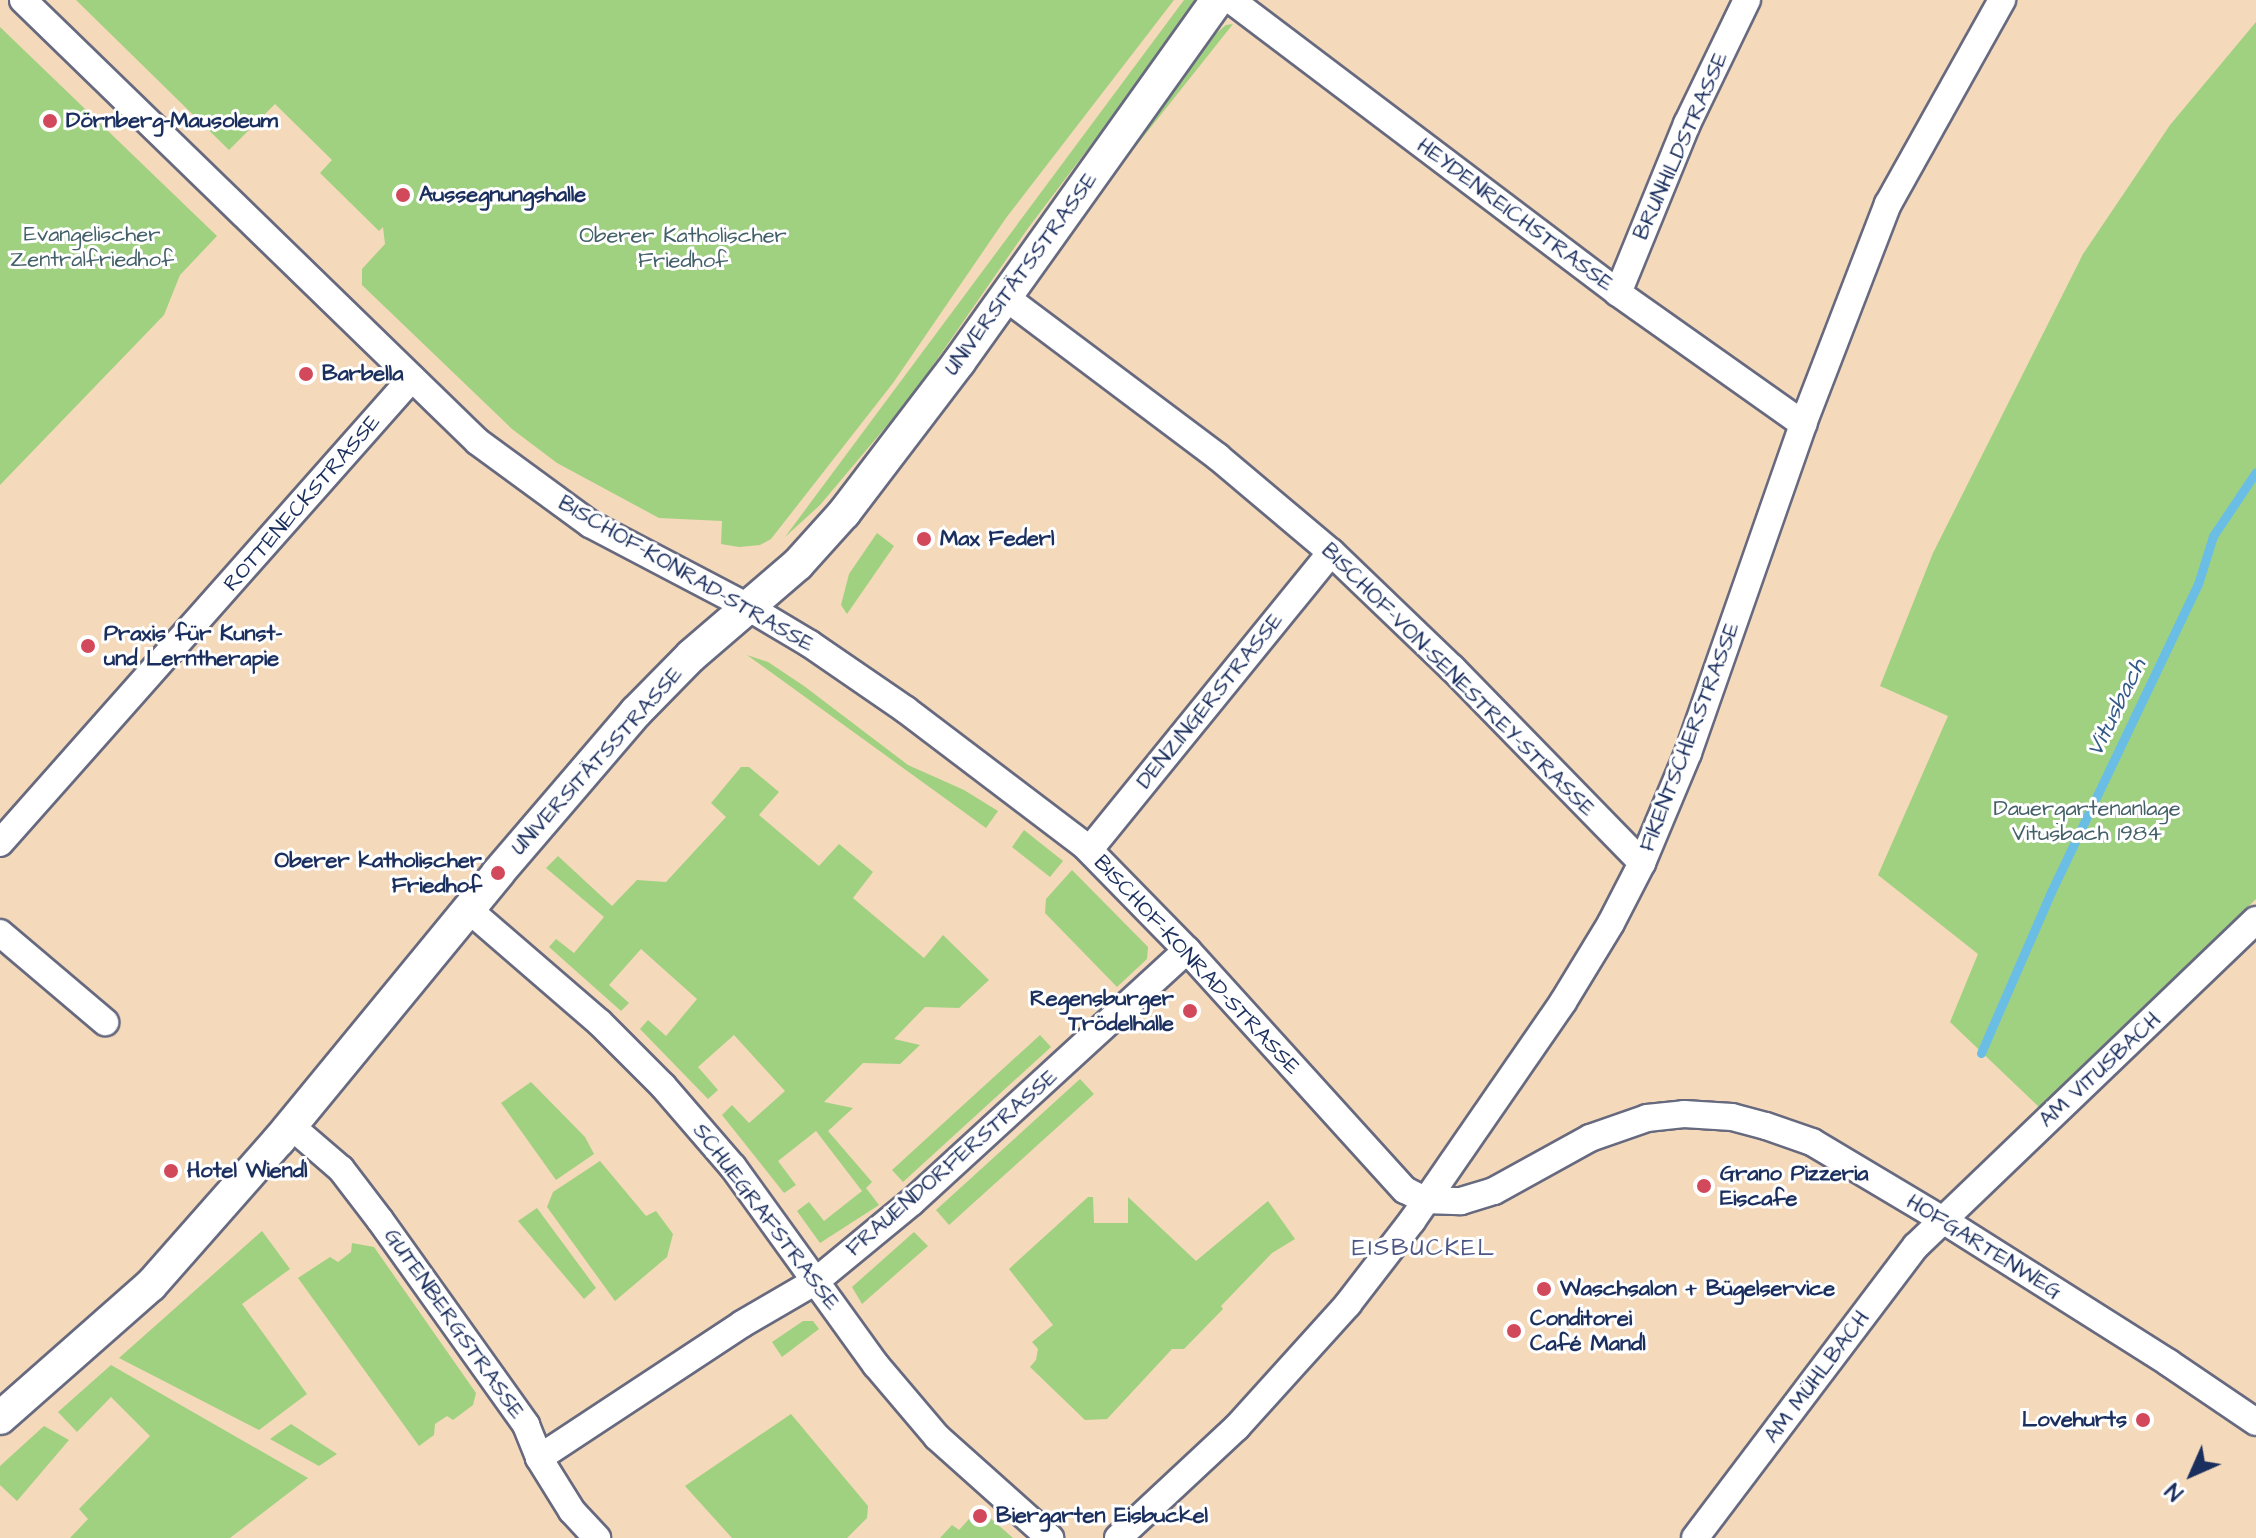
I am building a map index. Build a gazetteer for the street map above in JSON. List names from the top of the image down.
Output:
{
  "streets": {
    "street": [
      "BRUNHILDSTRASSE",
      "HEYDENREICHSTRASSE",
      "UNIVERSITÄTSSTRASSE",
      "ROTTENECKSTRASSE",
      "BISCHOF-KONRAD-STRASSE",
      "BISCHOF-VON-SENESTREY-STRASSE",
      "DENZINGERSTRASSE",
      "FIKENTSCHERSTRASSE",
      "AM VITUSBACH",
      "FRAUENDORFERSTRASSE",
      "SCHUEGRAFSTRASSE",
      "HOFGARTENWEG",
      "GUTENBERGSTRASSE",
      "AM MÜHLBACH"
    ]
  },
  "crossings": [
    ["BRUNHILDSTRASSE", "HEYDENREICHSTRASSE"],
    ["HEYDENREICHSTRASSE", "FIKENTSCHERSTRASSE"],
    ["UNIVERSITÄTSSTRASSE", "BISCHOF-KONRAD-STRASSE"],
    ["UNIVERSITÄTSSTRASSE", "BISCHOF-VON-SENESTREY-STRASSE"],
    ["UNIVERSITÄTSSTRASSE", "SCHUEGRAFSTRASSE"],
    ["UNIVERSITÄTSSTRASSE", "GUTENBERGSTRASSE"],
    ["ROTTENECKSTRASSE", "BISCHOF-KONRAD-STRASSE"],
    ["BISCHOF-KONRAD-STRASSE", "DENZINGERSTRASSE"],
    ["BISCHOF-KONRAD-STRASSE", "FIKENTSCHERSTRASSE"],
    ["BISCHOF-KONRAD-STRASSE", "FRAUENDORFERSTRASSE"],
    ["BISCHOF-KONRAD-STRASSE", "HOFGARTENWEG"],
    ["BISCHOF-VON-SENESTREY-STRASSE", "DENZINGERSTRASSE"],
    ["BISCHOF-VON-SENESTREY-STRASSE", "FIKENTSCHERSTRASSE"],
    ["FIKENTSCHERSTRASSE", "HOFGARTENWEG"],
    ["AM VITUSBACH", "HOFGARTENWEG"],
    ["AM VITUSBACH", "AM MÜHLBACH"],
    ["FRAUENDORFERSTRASSE", "SCHUEGRAFSTRASSE"],
    ["FRAUENDORFERSTRASSE", "GUTENBERGSTRASSE"],
    ["HOFGARTENWEG", "AM MÜHLBACH"]
  ],
  "districts": ["EISBUCKEL"],
  "water": ["Vitusbach"],
  "parks": ["Evangelischer Zentralfriedhof", "Oberer Katholischer Friedhof", "Dauergartenanlage Vitusbach 1984"],
  "places": [
    "Dörnberg-Mausoleum",
    "Aussegnungshalle",
    "Barbella",
    "Max Federl",
    "Praxis für Kunst- und Lerntherapie",
    "Oberer katholischer Friedhof",
    "Regensburger Trödelhalle",
    "Hotel Wiendl",
    "Grano Pizzeria Eiscafe",
    "Waschsalon + Bügelservice",
    "Conditorei Café Mandl",
    "Lovehurts",
    "Biergarten Eisbuckel"
  ],
  "north": "bottom left"
}
